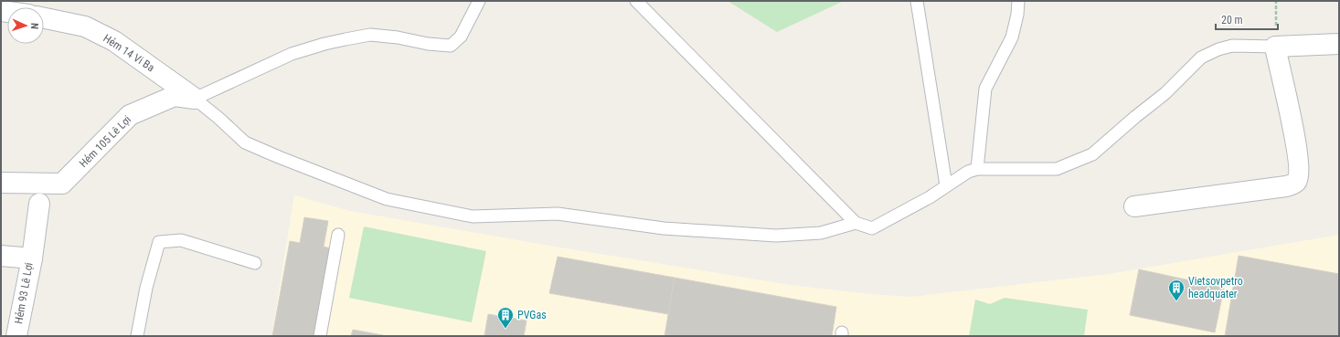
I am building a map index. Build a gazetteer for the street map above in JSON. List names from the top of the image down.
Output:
{
  "streets": {
    "street": ["Hẻm 14 Vi Ba", "Hẻm 105 Lê Lợi", "Hẻm 93 Lê Lợi"]
  },
  "crossings": [
    ["Hẻm 14 Vi Ba", "Hẻm 105 Lê Lợi"]
  ],
  "places": {
    "building": ["Vietsovpetro headquater", "PVGas"]
  },
  "scale_bar": "20 m",
  "north": "right"
}
